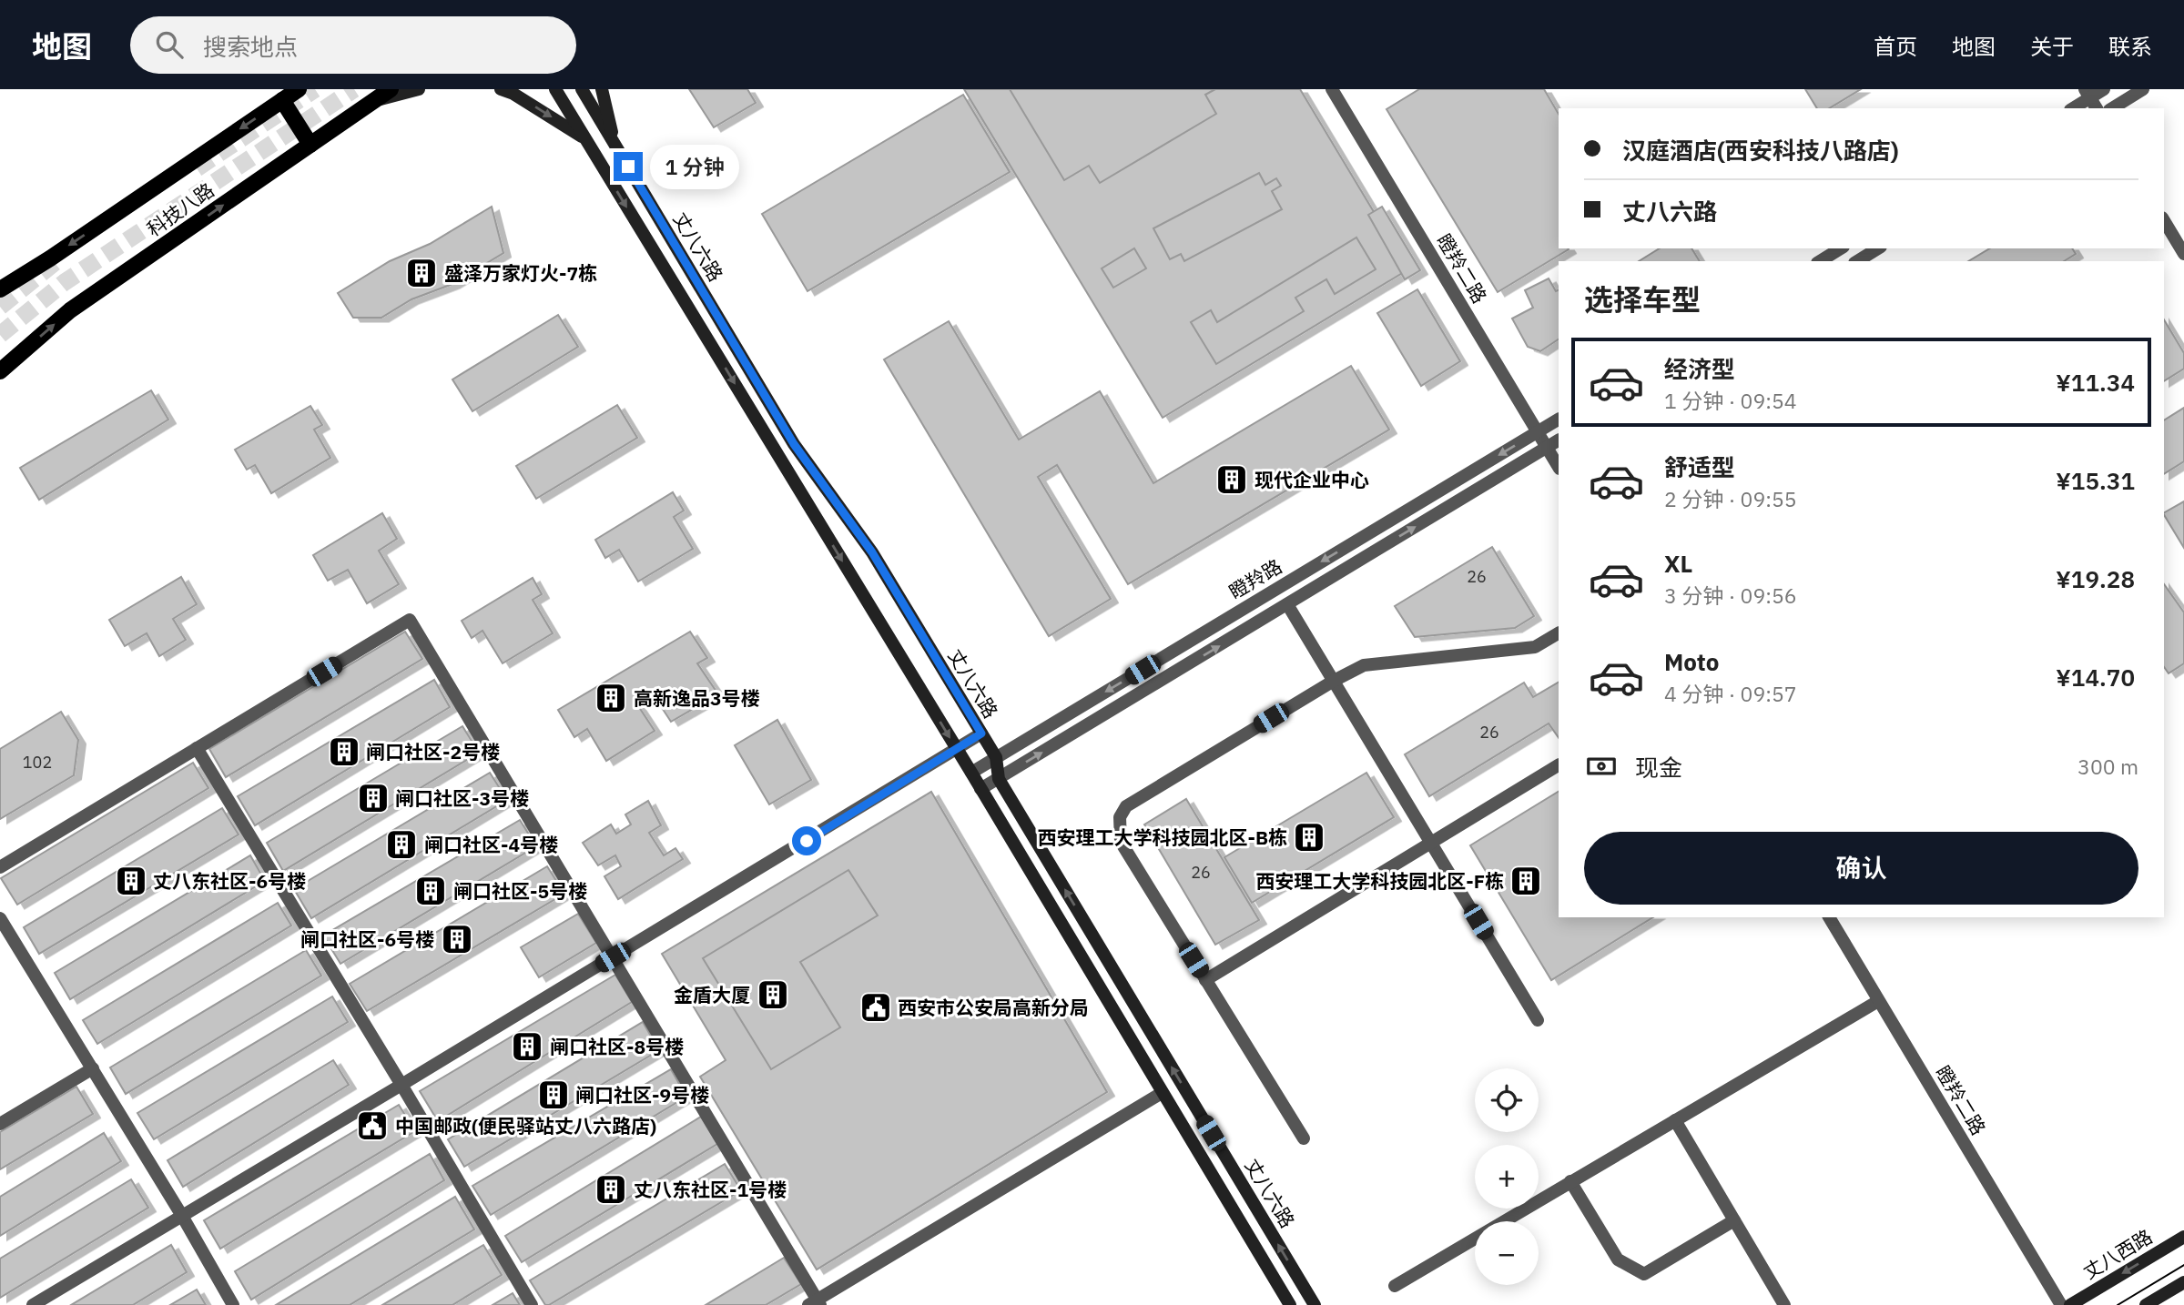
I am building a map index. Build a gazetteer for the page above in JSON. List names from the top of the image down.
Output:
{
  "streets": {
    "main road": ["科技八路", "丈八六路", "丈八西路"],
    "street": ["瞪羚二路", "瞪羚路"]
  },
  "crossings": [
    ["丈八六路", "瞪羚路"],
    ["瞪羚二路", "瞪羚路"]
  ],
  "places": {
    "building": [
      "盛泽万家灯火-7栋",
      "现代企业中心",
      "高新逸品3号楼",
      "闸口社区-2号楼",
      "闸口社区-3号楼",
      "西安理工大学科技园北区-B栋",
      "闸口社区-4号楼",
      "丈八东社区-6号楼",
      "西安理工大学科技园北区-F栋",
      "闸口社区-5号楼",
      "闸口社区-6号楼",
      "金盾大厦",
      "闸口社区-8号楼",
      "闸口社区-9号楼",
      "丈八东社区-1号楼"
    ],
    "public building": ["西安市公安局高新分局", "中国邮政(便民驿站丈八六路店)"]
  },
  "house_numbers": [
    "26",
    "26",
    "102",
    "26"
  ],
  "page": {
    "header": "地图",
    "search": "搜索地点",
    "nav": [
      "首页",
      "地图",
      "关于",
      "联系"
    ],
    "banner": ["汉庭酒店(西安科技八路店)", "丈八六路"],
    "bubble": "1 分钟",
    "heading": "选择车型",
    "list": [
      {
        "name": "经济型",
        "note": "1 分钟 · 09:54",
        "value": "¥11.34"
      },
      {
        "name": "舒适型",
        "note": "2 分钟 · 09:55",
        "value": "¥15.31"
      },
      {
        "name": "XL",
        "note": "3 分钟 · 09:56",
        "value": "¥19.28"
      },
      {
        "name": "Moto",
        "note": "4 分钟 · 09:57",
        "value": "¥14.70"
      }
    ],
    "pay": ["现金", "300 m"],
    "buttons": "确认",
    "map_buttons": ["+", "−"]
  }
}
